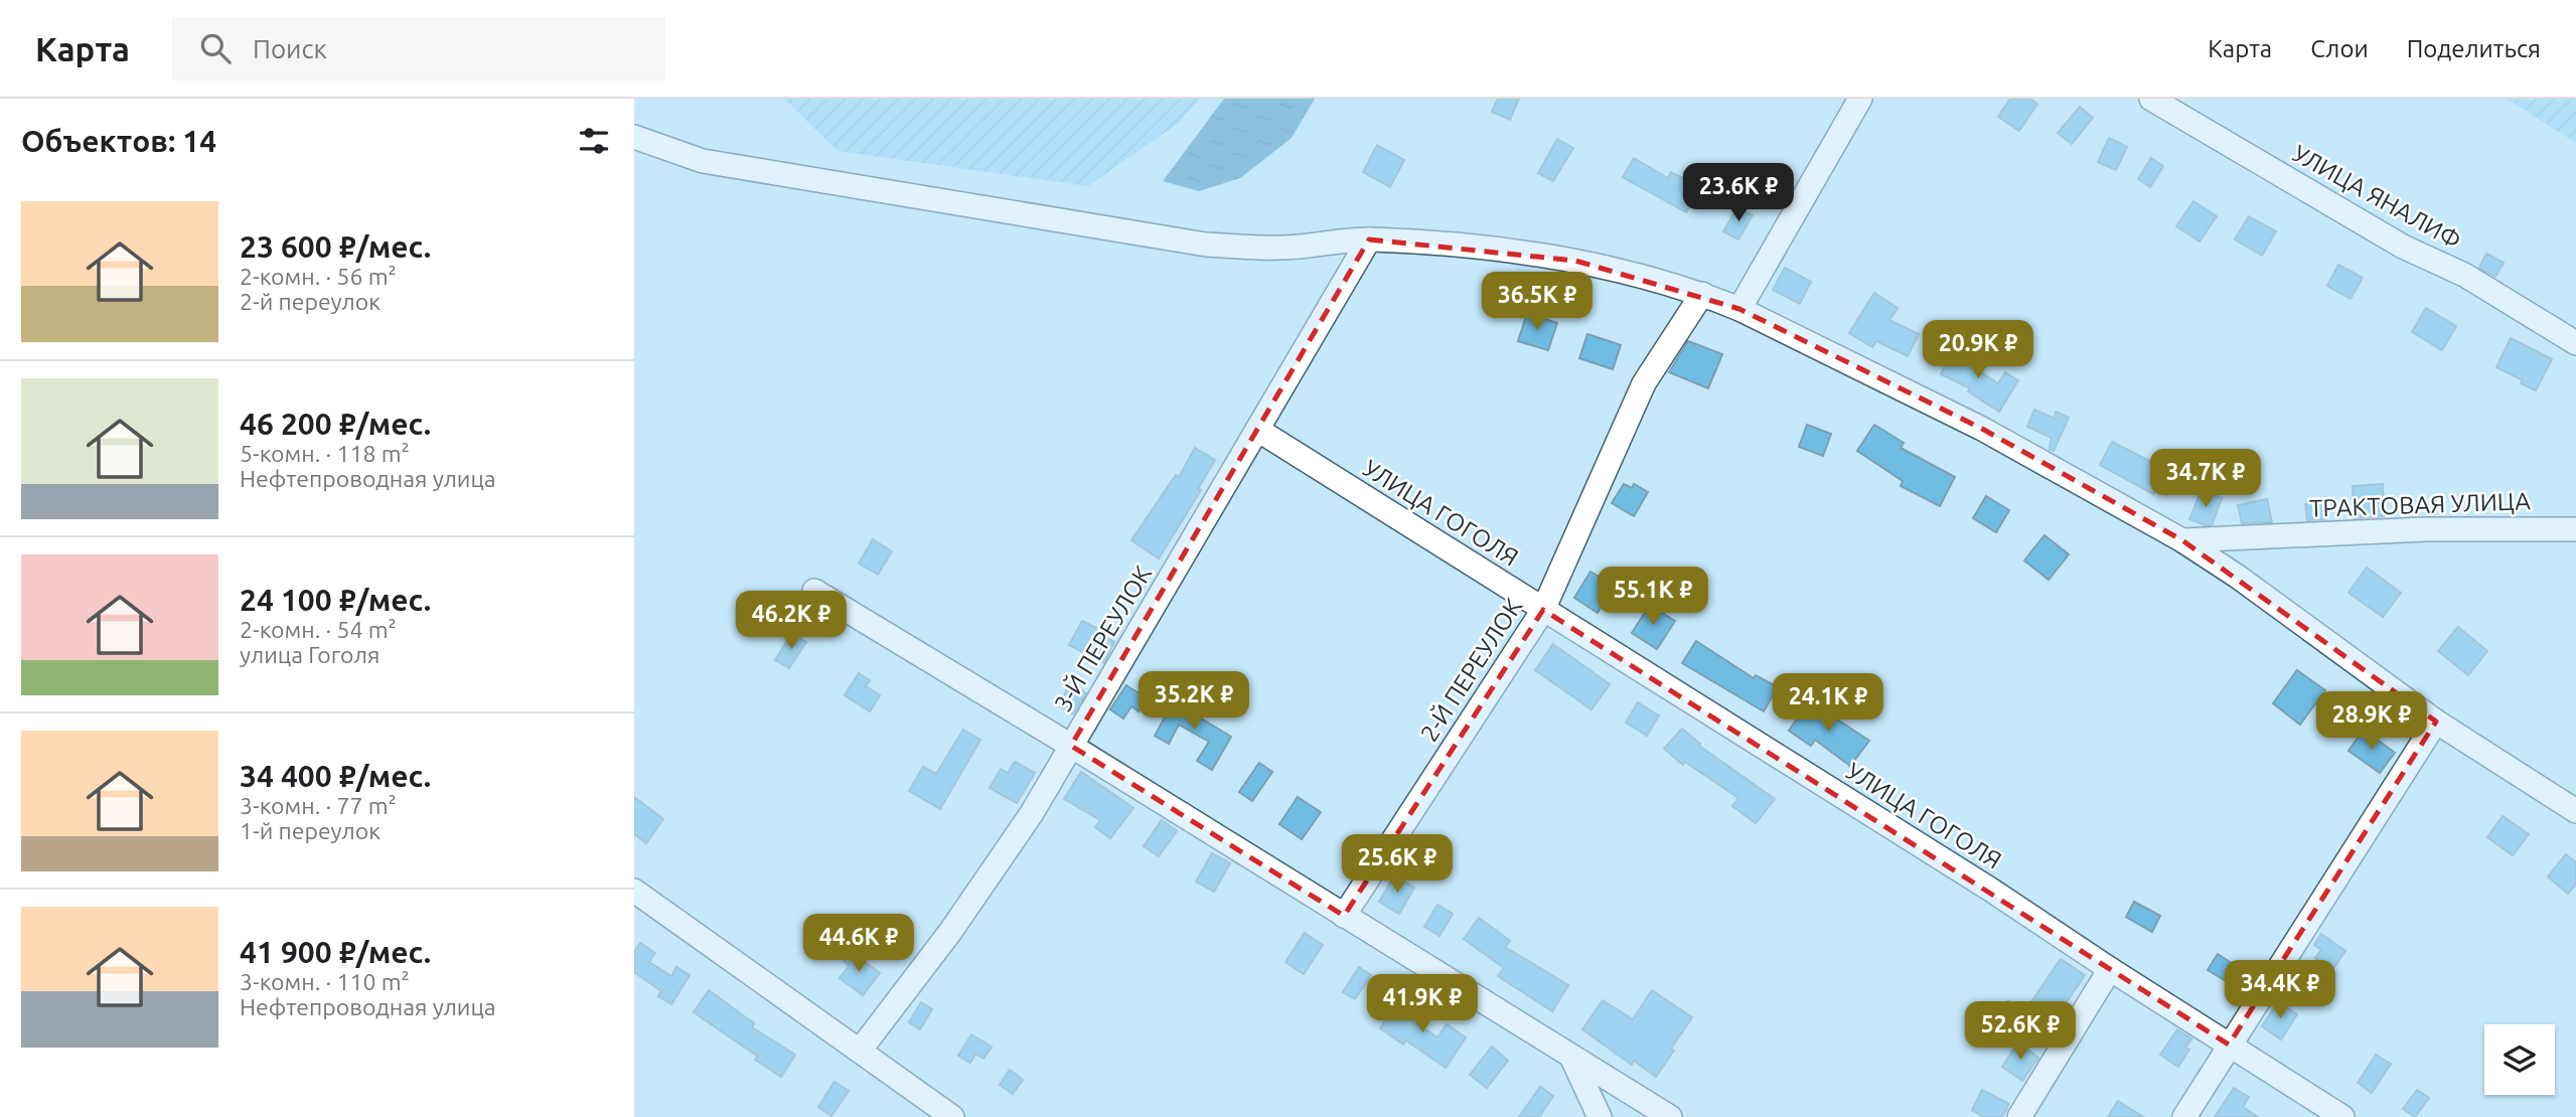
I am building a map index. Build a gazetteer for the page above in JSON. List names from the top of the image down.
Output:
{
  "streets": {
    "street": [
      "УЛИЦА ЯНАЛИФ",
      "ТРАКТОВАЯ УЛИЦА",
      "УЛИЦА ГОГОЛЯ",
      "3-Й ПЕРЕУЛОК",
      "2-Й ПЕРЕУЛОК"
    ]
  },
  "crossings": [
    ["УЛИЦА ГОГОЛЯ", "3-Й ПЕРЕУЛОК"],
    ["УЛИЦА ГОГОЛЯ", "2-Й ПЕРЕУЛОК"]
  ],
  "page": {
    "header": "Карта",
    "search": "Поиск",
    "nav": ["Карта", "Слои", "Поделиться"],
    "heading": "Объектов: 14",
    "price": [
      "23.6K ₽",
      "36.5K ₽",
      "20.9K ₽",
      "34.7K ₽",
      "55.1K ₽",
      "46.2K ₽",
      "35.2K ₽",
      "24.1K ₽",
      "28.9K ₽",
      "25.6K ₽",
      "44.6K ₽",
      "34.4K ₽",
      "41.9K ₽",
      "52.6K ₽"
    ],
    "list": [
      {
        "name": "23 600 ₽/мес.",
        "note": "2-комн. · 56 m² · 2-й переулок"
      },
      {
        "name": "46 200 ₽/мес.",
        "note": "5-комн. · 118 m² · Нефтепроводная улица"
      },
      {
        "name": "24 100 ₽/мес.",
        "note": "2-комн. · 54 m² · улица Гоголя"
      },
      {
        "name": "34 400 ₽/мес.",
        "note": "3-комн. · 77 m² · 1-й переулок"
      },
      {
        "name": "41 900 ₽/мес.",
        "note": "3-комн. · 110 m² · Нефтепроводная улица"
      }
    ]
  }
}
